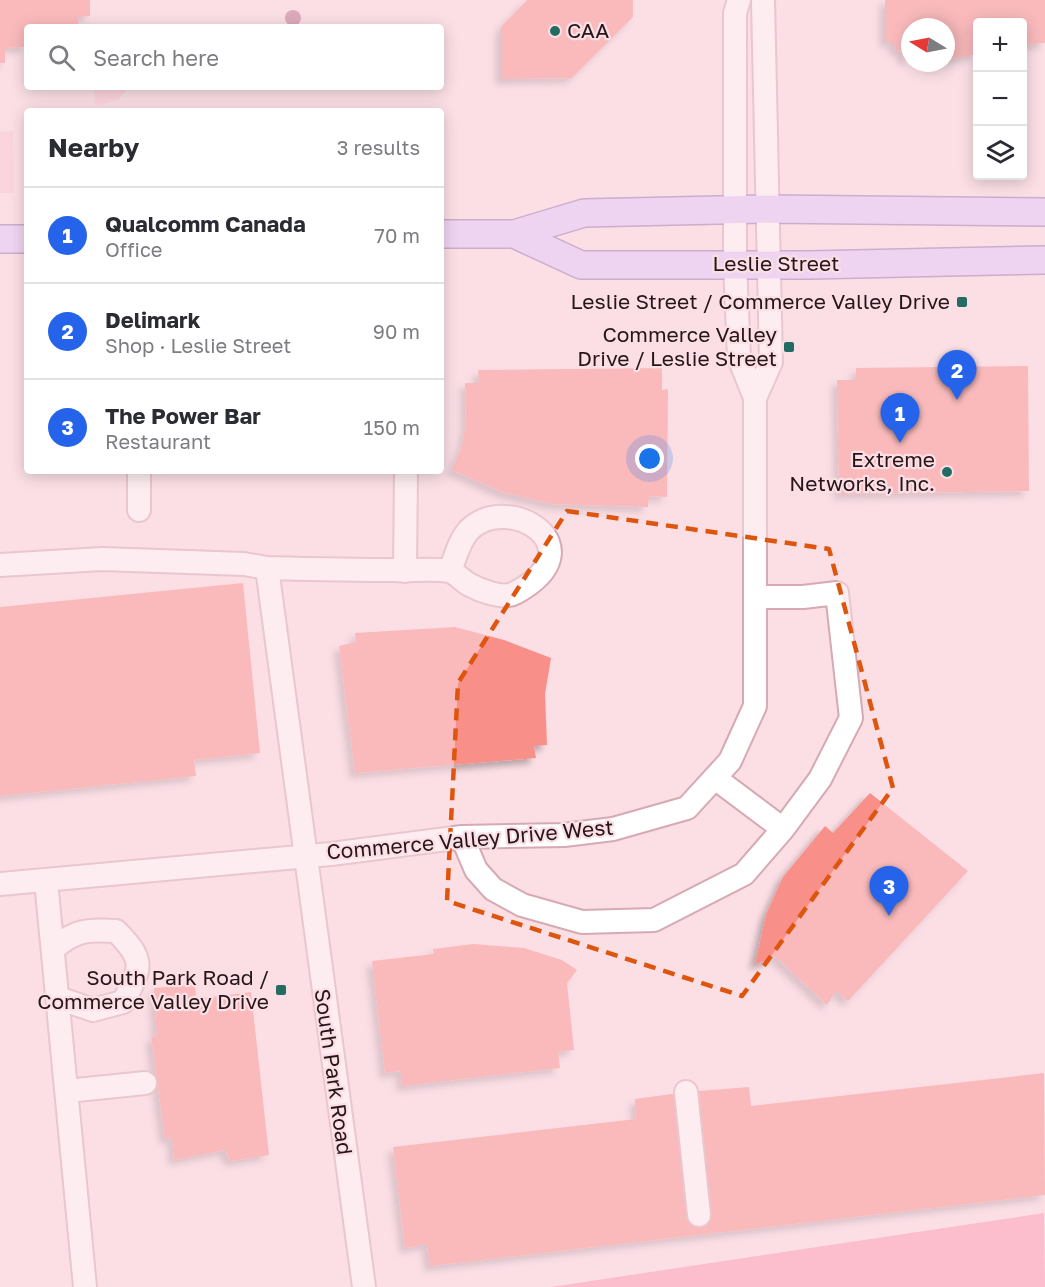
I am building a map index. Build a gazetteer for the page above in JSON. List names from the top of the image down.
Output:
{
  "streets": {
    "main road": ["Leslie Street"],
    "street": ["Commerce Valley Drive West", "South Park Road"]
  },
  "crossings": [
    ["Leslie Street", "Commerce Valley Drive West"],
    ["Commerce Valley Drive West", "South Park Road"]
  ],
  "places": {
    "other": ["CAA", "Extreme Networks, Inc."],
    "transit": ["Leslie Street / Commerce Valley Drive", "Commerce Valley Drive / Leslie Street", "South Park Road / Commerce Valley Drive"]
  },
  "north": "left",
  "page": {
    "map_buttons": ["+", "−"],
    "search": "Search here",
    "heading": ["Nearby", "3 results"],
    "list": [
      {
        "mark": "1",
        "name": "Qualcomm Canada",
        "note": "Office",
        "value": "70 m"
      },
      {
        "mark": "2",
        "name": "Delimark",
        "note": "Shop · Leslie Street",
        "value": "90 m"
      },
      {
        "mark": "3",
        "name": "The Power Bar",
        "note": "Restaurant",
        "value": "150 m"
      }
    ],
    "pins": ["2", "1", "3"]
  }
}
